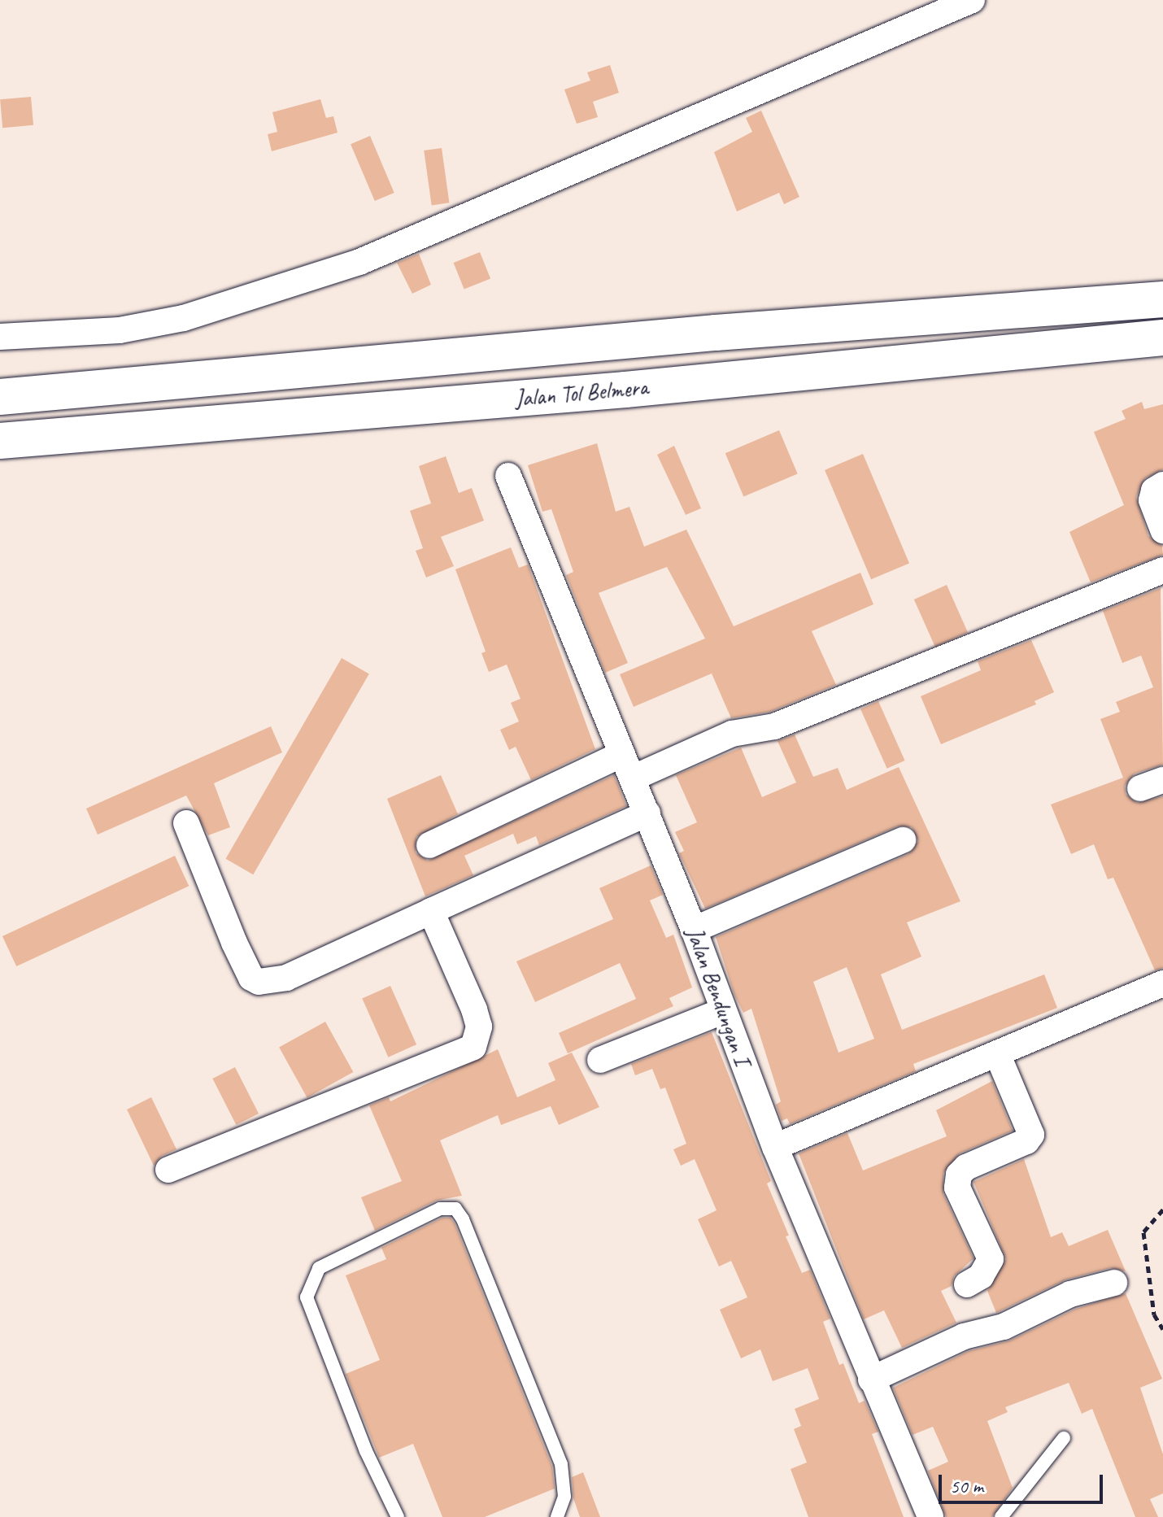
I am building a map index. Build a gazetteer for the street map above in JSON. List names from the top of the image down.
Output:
{
  "streets": {
    "highway": ["Jalan Tol Belmera"],
    "street": ["Jalan Bendungan I"]
  },
  "scale_bar": "50 m"
}
